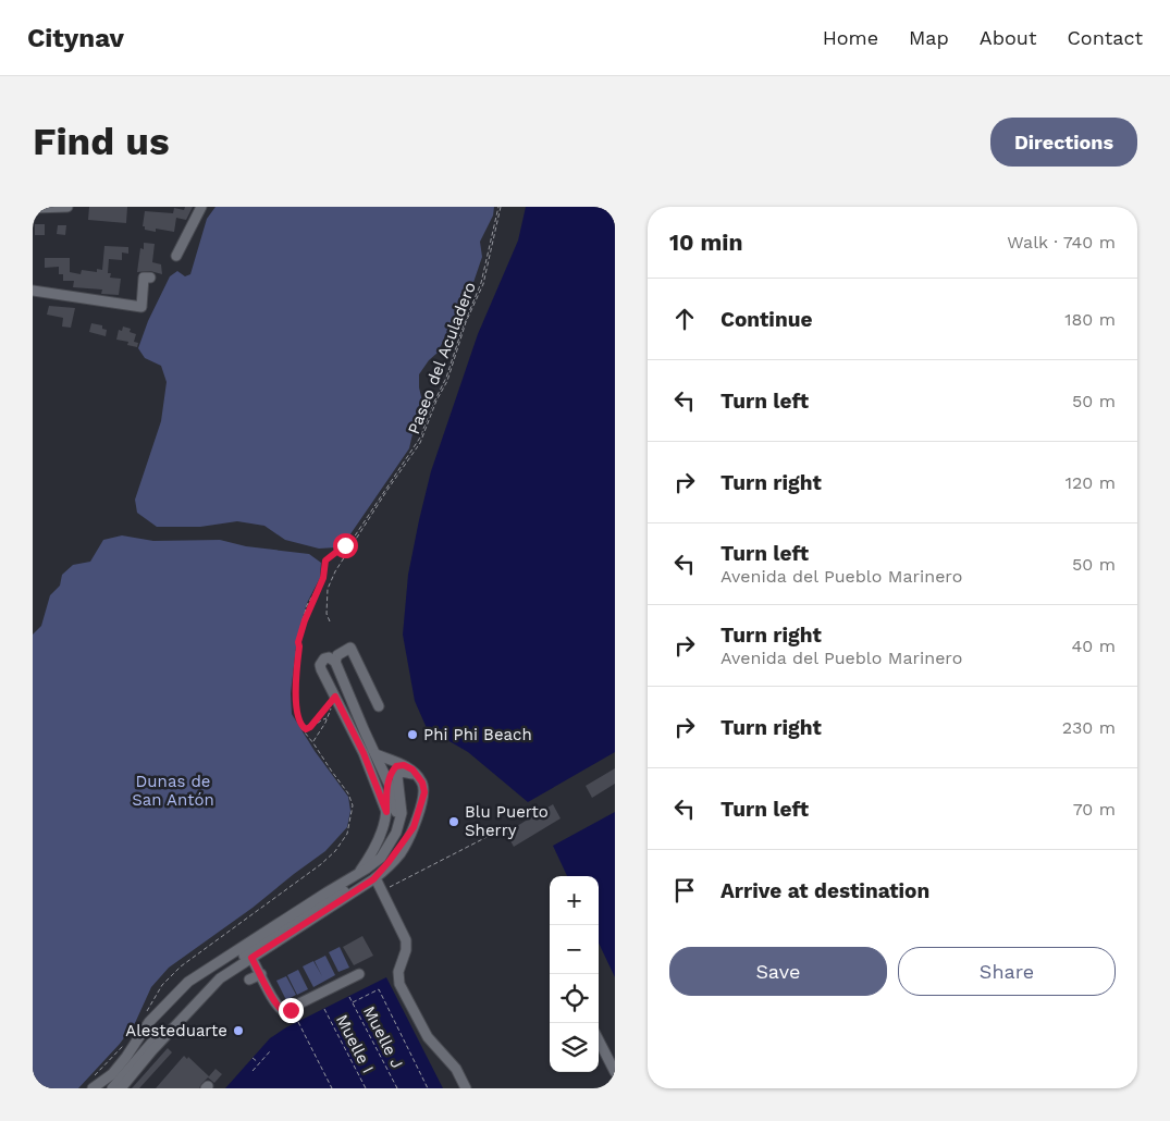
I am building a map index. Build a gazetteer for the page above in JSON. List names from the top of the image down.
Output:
{
  "streets": {
    "path": ["Paseo del Aculadero", "Muelle J", "Muelle I"]
  },
  "parks": ["Dunas de San Antón"],
  "places": ["Phi Phi Beach", "Blu Puerto Sherry", "Alesteduarte"],
  "page": {
    "header": "Citynav",
    "nav": [
      "Home",
      "Map",
      "About",
      "Contact"
    ],
    "buttons": [
      "Directions",
      ["Save", "Share"]
    ],
    "title": "Find us",
    "heading": ["10 min", "Walk · 740 m"],
    "list": [
      ["Continue", "180 m"],
      ["Turn left", "50 m"],
      ["Turn right", "120 m"],
      ["Turn left", "Avenida del Pueblo Marinero", "50 m"],
      ["Turn right", "Avenida del Pueblo Marinero", "40 m"],
      ["Turn right", "230 m"],
      ["Turn left", "70 m"],
      "Arrive at destination"
    ],
    "map_buttons": ["+", "−"]
  }
}
